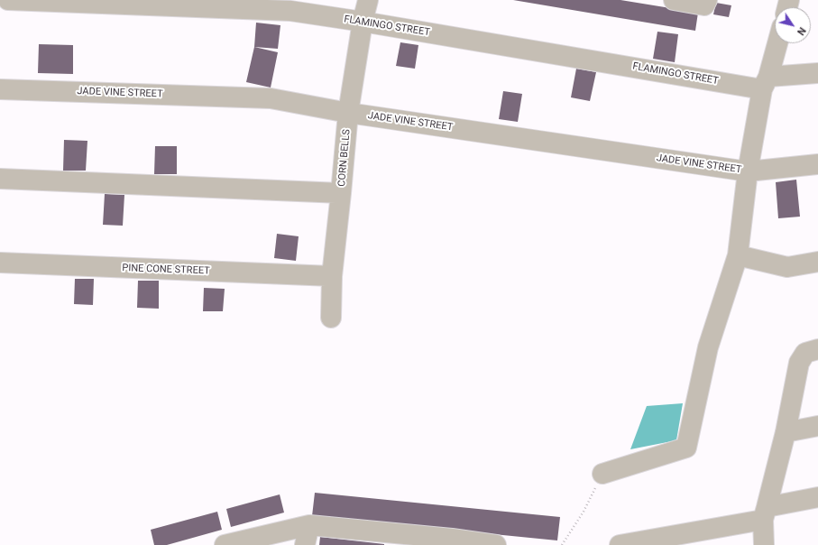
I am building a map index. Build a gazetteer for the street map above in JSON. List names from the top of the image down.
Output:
{
  "streets": {
    "street": [
      "FLAMINGO STREET",
      "JADE VINE STREET",
      "CORN BELLS",
      "PINE CONE STREET"
    ]
  },
  "crossings": [
    ["FLAMINGO STREET", "CORN BELLS"],
    ["JADE VINE STREET", "CORN BELLS"],
    ["CORN BELLS", "PINE CONE STREET"]
  ],
  "north": "bottom right"
}
